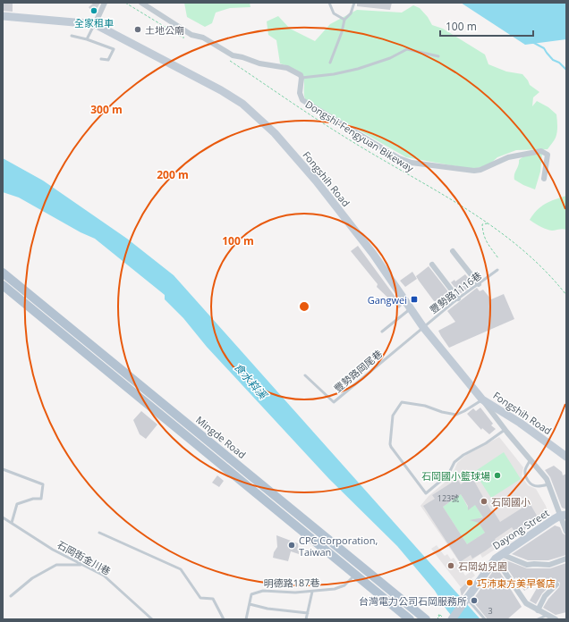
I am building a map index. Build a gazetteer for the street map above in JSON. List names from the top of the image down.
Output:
{
  "streets": {
    "main road": ["Mingde Road"],
    "street": ["Fongshih Road", "Dayong Street"],
    "lane": [
      "豐勢路1116巷",
      "豐勢路岡尾巷",
      "石岡街金川巷",
      "明德路187巷"
    ],
    "path": ["Dongshi-Fengyuan Bikeway"]
  },
  "crossings": [
    ["Fongshih Road", "豐勢路1116巷"],
    ["Fongshih Road", "豐勢路岡尾巷"],
    ["豐勢路1116巷", "豐勢路岡尾巷"]
  ],
  "water": ["食水嵙溪"],
  "places": {
    "other": [
      "全家租車",
      "土地公廟",
      "石岡國小籃球場",
      "石岡國小",
      "CPC Corporation, Taiwan",
      "石岡幼兒園",
      "巧沛東方美早餐店",
      "台灣電力公司石岡服務所"
    ],
    "transit": ["Gangwei"]
  },
  "house_numbers": ["123號", "3"],
  "scale_bar": "100 m",
  "rings": ["300 m", "200 m", "100 m"]
}
